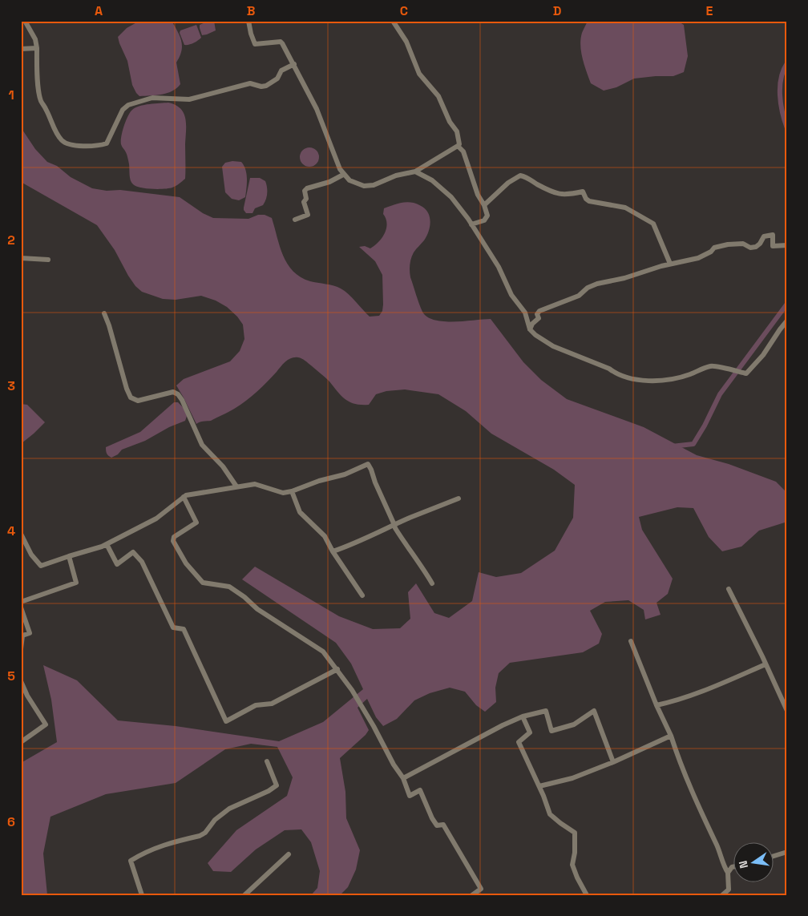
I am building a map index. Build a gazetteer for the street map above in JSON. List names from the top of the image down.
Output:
{
  "north": "left",
  "grid": {
    "columns": [
      "A",
      "B",
      "C",
      "D",
      "E"
    ],
    "rows": [
      "1",
      "2",
      "3",
      "4",
      "5",
      "6"
    ]
  }
}
